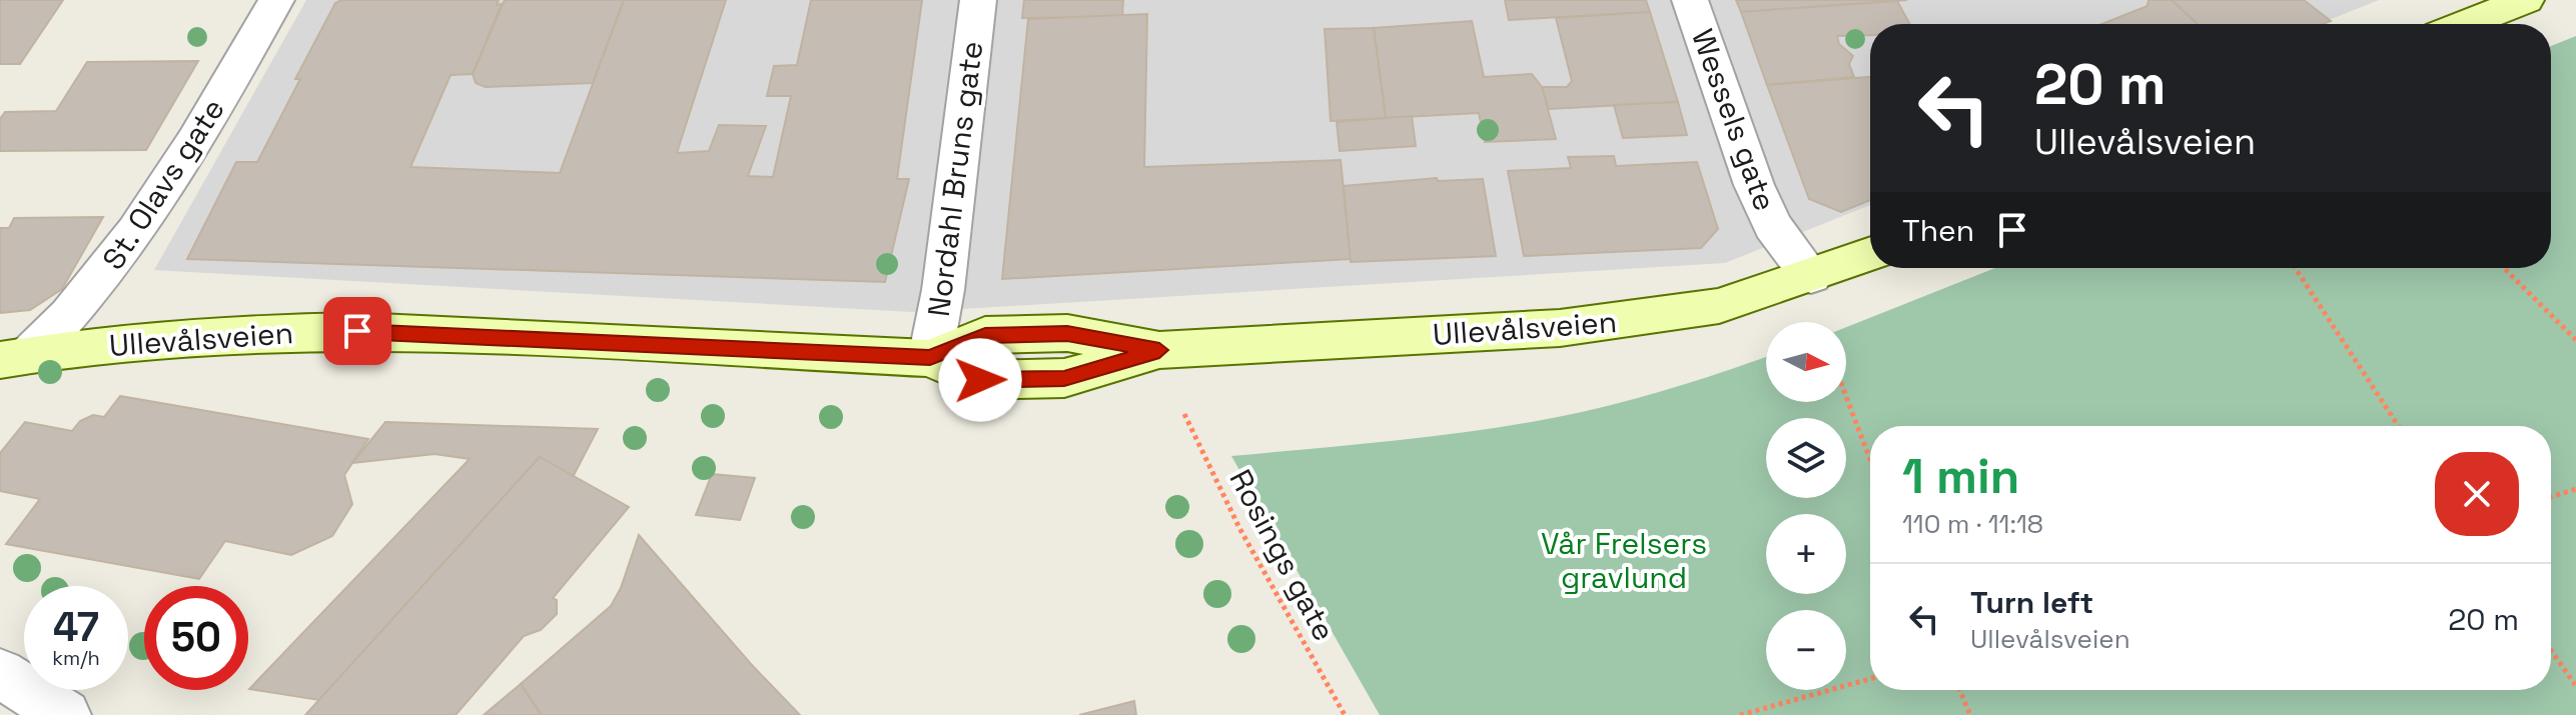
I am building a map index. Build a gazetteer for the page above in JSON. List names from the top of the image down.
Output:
{
  "streets": {
    "main road": ["Ullevålsveien"],
    "street": ["Wessels gate", "Nordahl Bruns gate", "St. Olavs gate"],
    "path": ["Rosings gate"]
  },
  "crossings": [
    ["Wessels gate", "Ullevålsveien"],
    ["Nordahl Bruns gate", "Ullevålsveien"],
    ["St. Olavs gate", "Ullevålsveien"]
  ],
  "parks": ["Vår Frelsers gravlund"],
  "north": "right",
  "page": {
    "turn": ["20 m", "Ullevålsveien"],
    "then": "Then",
    "map_buttons": ["+", "−"],
    "heading": ["1 min", "110 m · 11:18"],
    "list": [
      {
        "name": "Turn left",
        "note": "Ullevålsveien",
        "value": "20 m"
      }
    ],
    "speed": "47 km/h",
    "limit": "50"
  }
}
